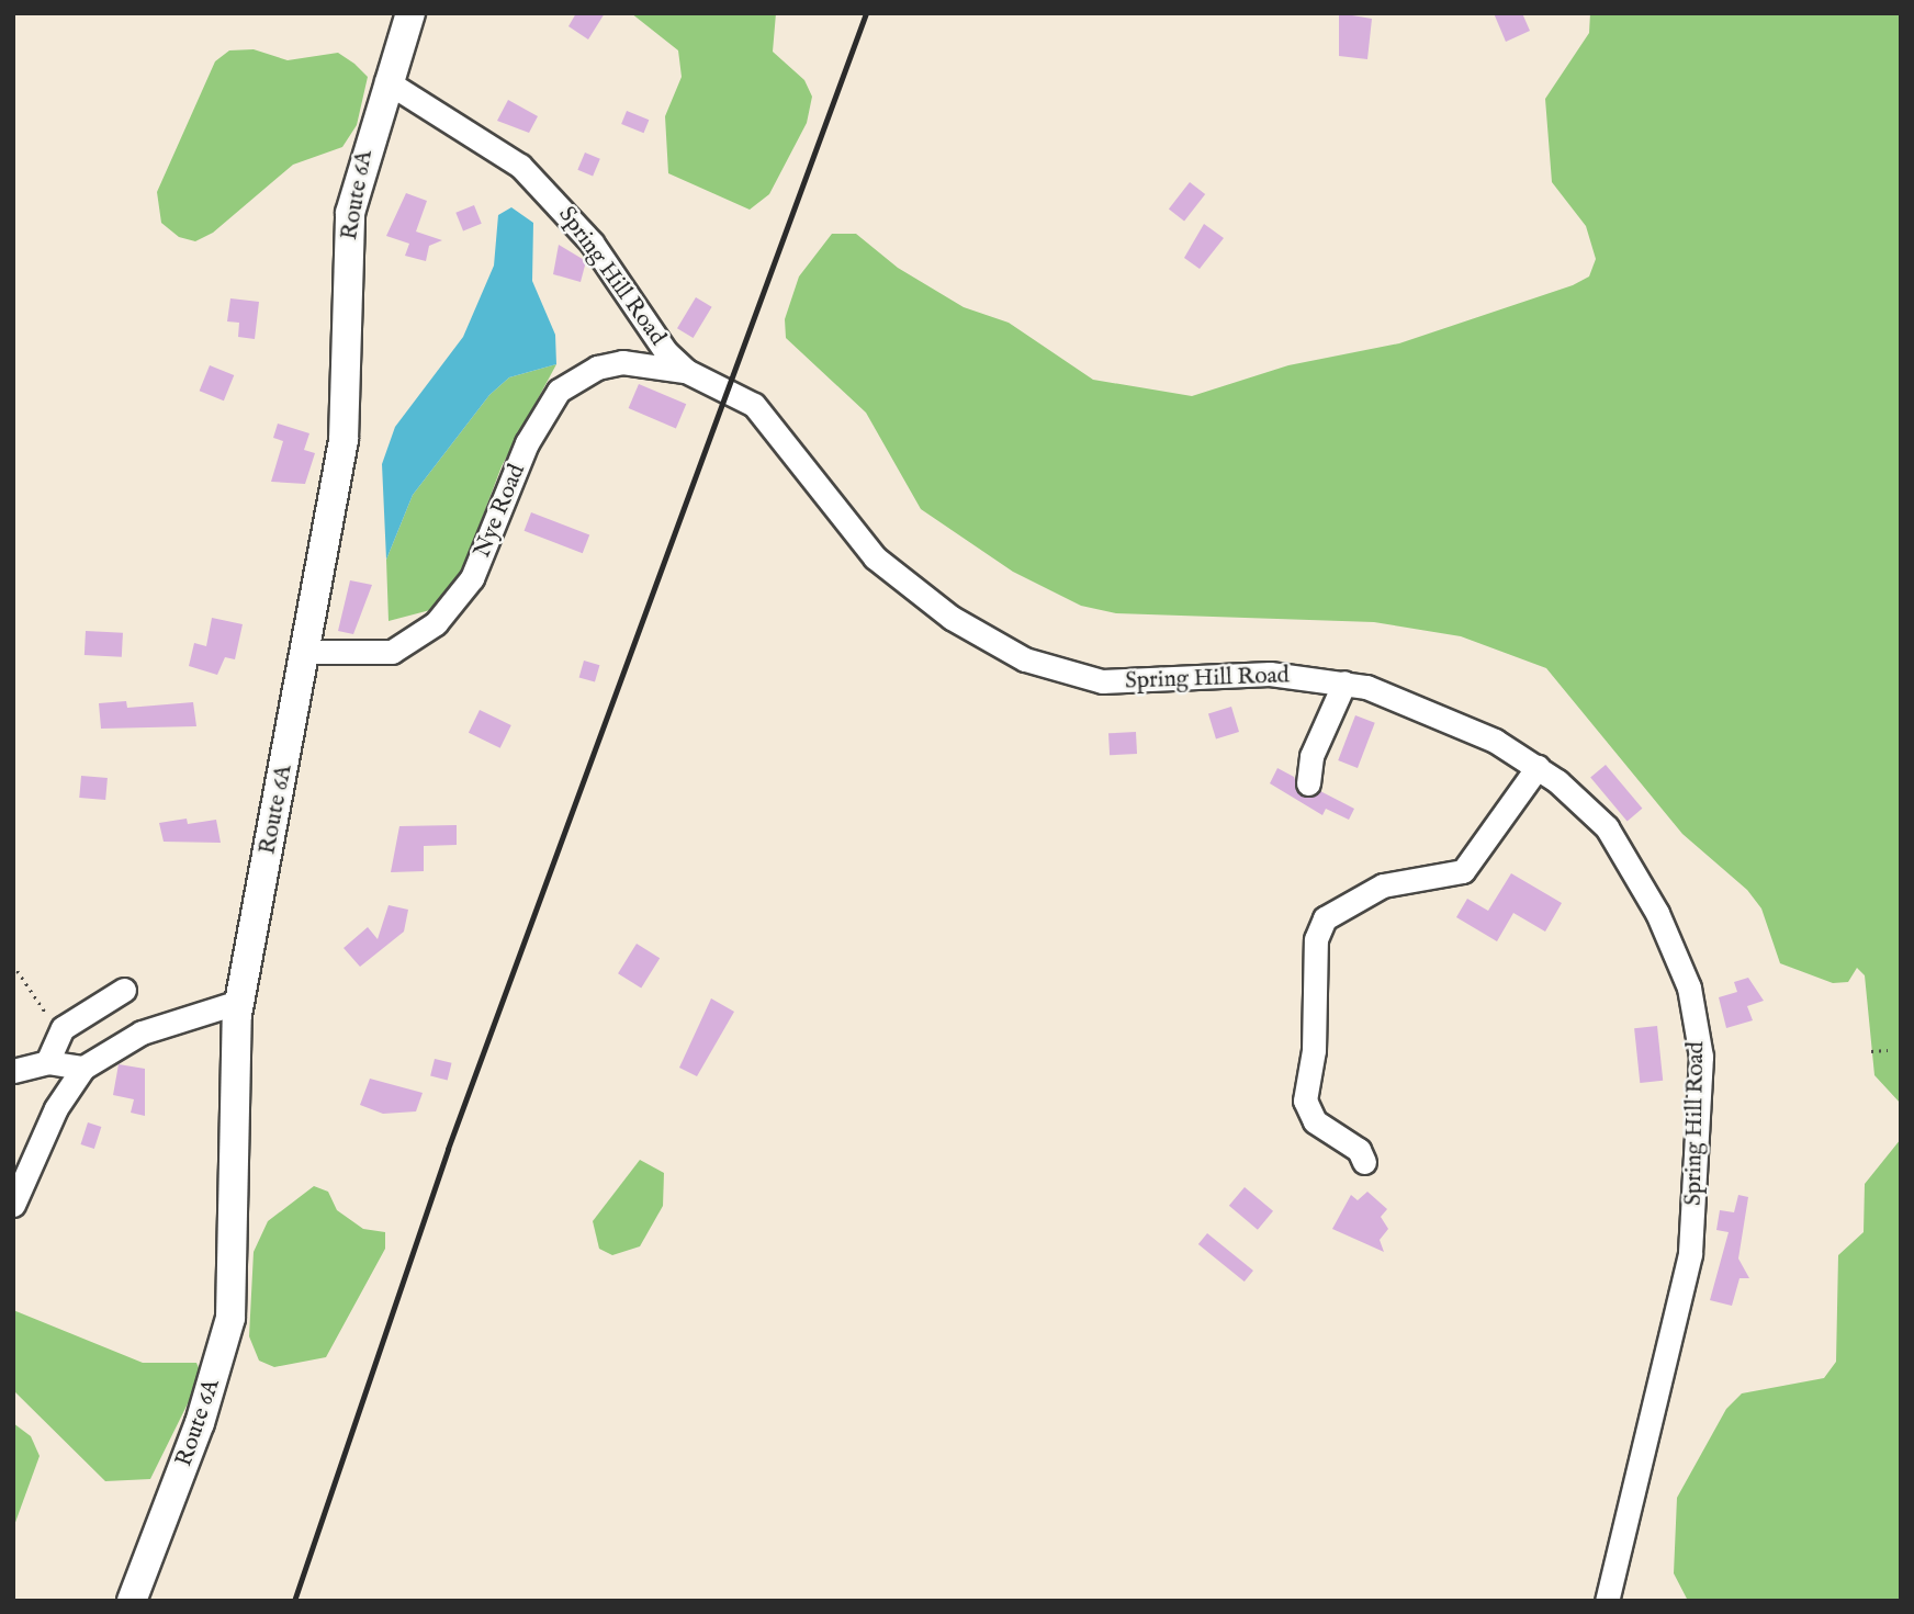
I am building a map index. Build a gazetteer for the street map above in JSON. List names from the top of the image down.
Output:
{
  "streets": {
    "main road": ["Route 6A"],
    "street": ["Spring Hill Road", "Nye Road"]
  },
  "crossings": [
    ["Route 6A", "Spring Hill Road"],
    ["Route 6A", "Nye Road"],
    ["Spring Hill Road", "Nye Road"]
  ]
}
